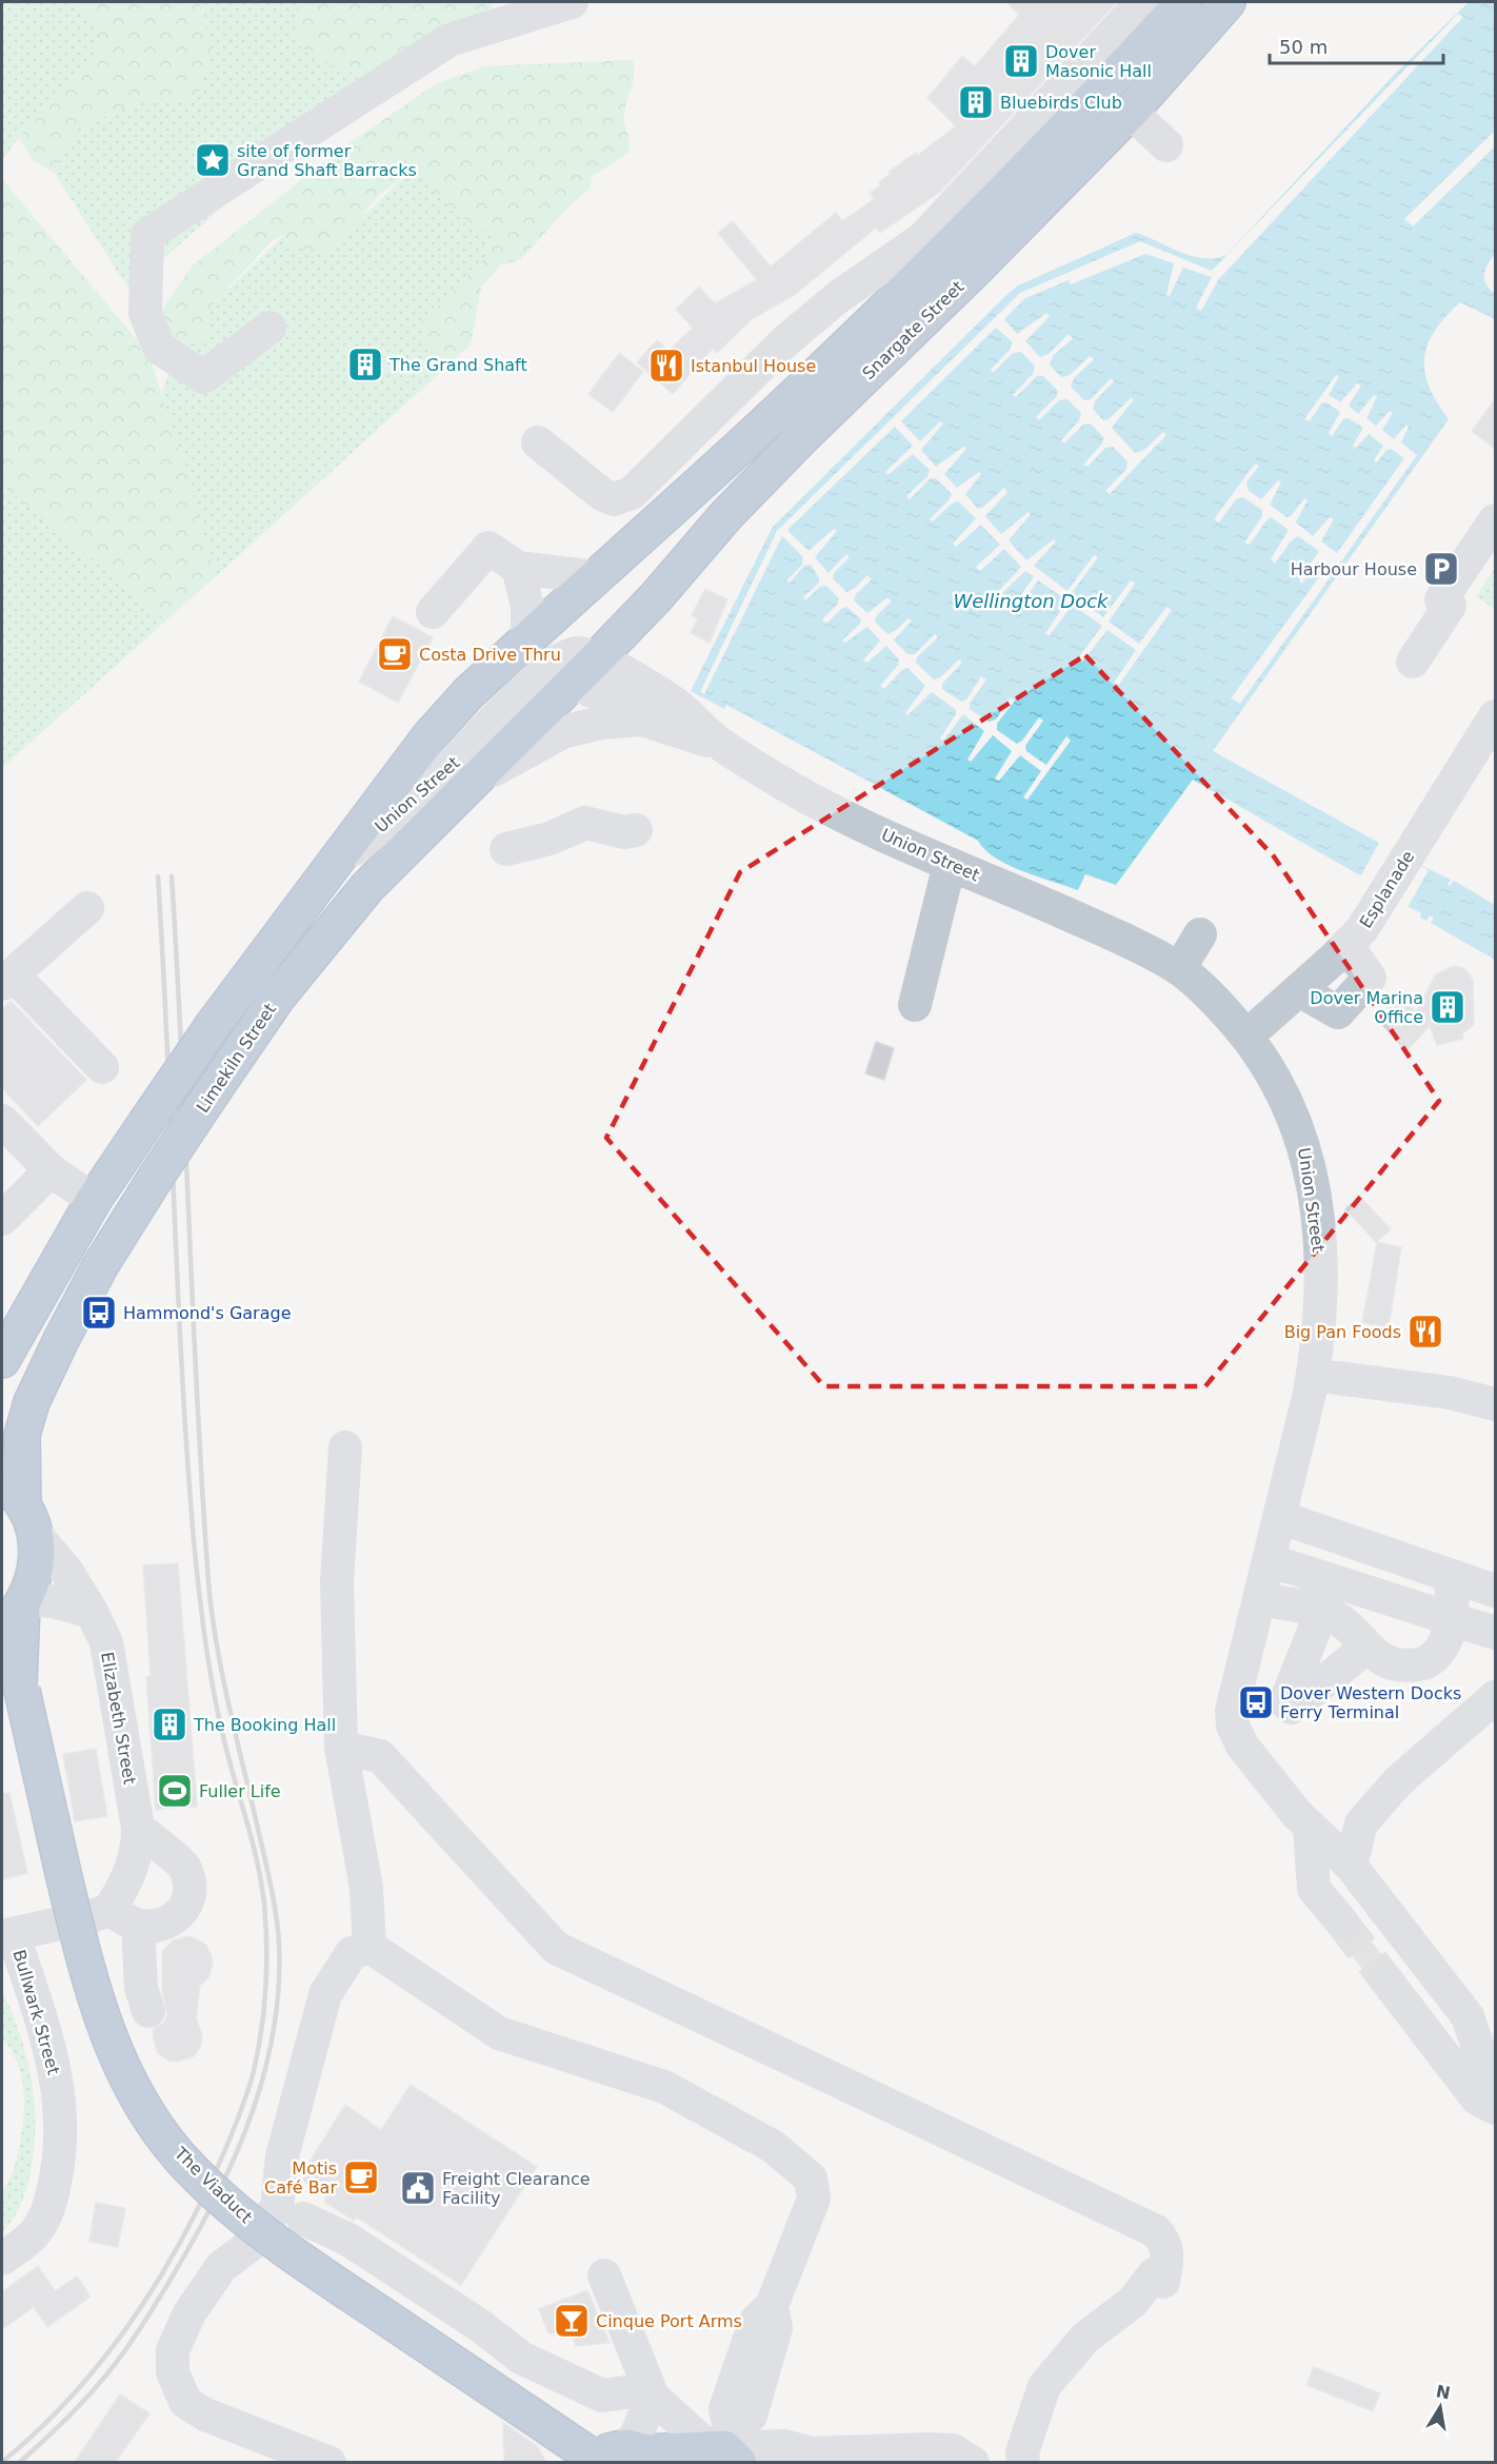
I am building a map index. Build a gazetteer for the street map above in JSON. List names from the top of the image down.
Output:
{
  "streets": {
    "highway": ["Snargate Street", "Limekiln Street", "The Viaduct"],
    "street": [
      "Union Street",
      "Esplanade",
      "Elizabeth Street",
      "Bullwark Street"
    ]
  },
  "crossings": [
    ["Snargate Street", "Union Street"],
    ["Snargate Street", "Limekiln Street"],
    ["Union Street", "Esplanade"],
    ["Union Street", "Limekiln Street"],
    ["Limekiln Street", "Elizabeth Street"],
    ["Limekiln Street", "The Viaduct"]
  ],
  "water": ["Wellington Dock"],
  "places": {
    "building": [
      "Dover Masonic Hall",
      "Bluebirds Club",
      "The Grand Shaft",
      "Dover Marina Office",
      "The Booking Hall"
    ],
    "place": ["site of former Grand Shaft Barracks"],
    "restaurant": ["Istanbul House", "Big Pan Foods"],
    "parking": ["Harbour House"],
    "cafe": ["Costa Drive Thru", "Motis Café Bar"],
    "bus stop": ["Hammond's Garage", "Dover Western Docks Ferry Terminal"],
    "sports": ["Fuller Life"],
    "public building": ["Freight Clearance Facility"],
    "bar": ["Cinque Port Arms"]
  },
  "scale_bar": "50 m",
  "north": "top"
}
